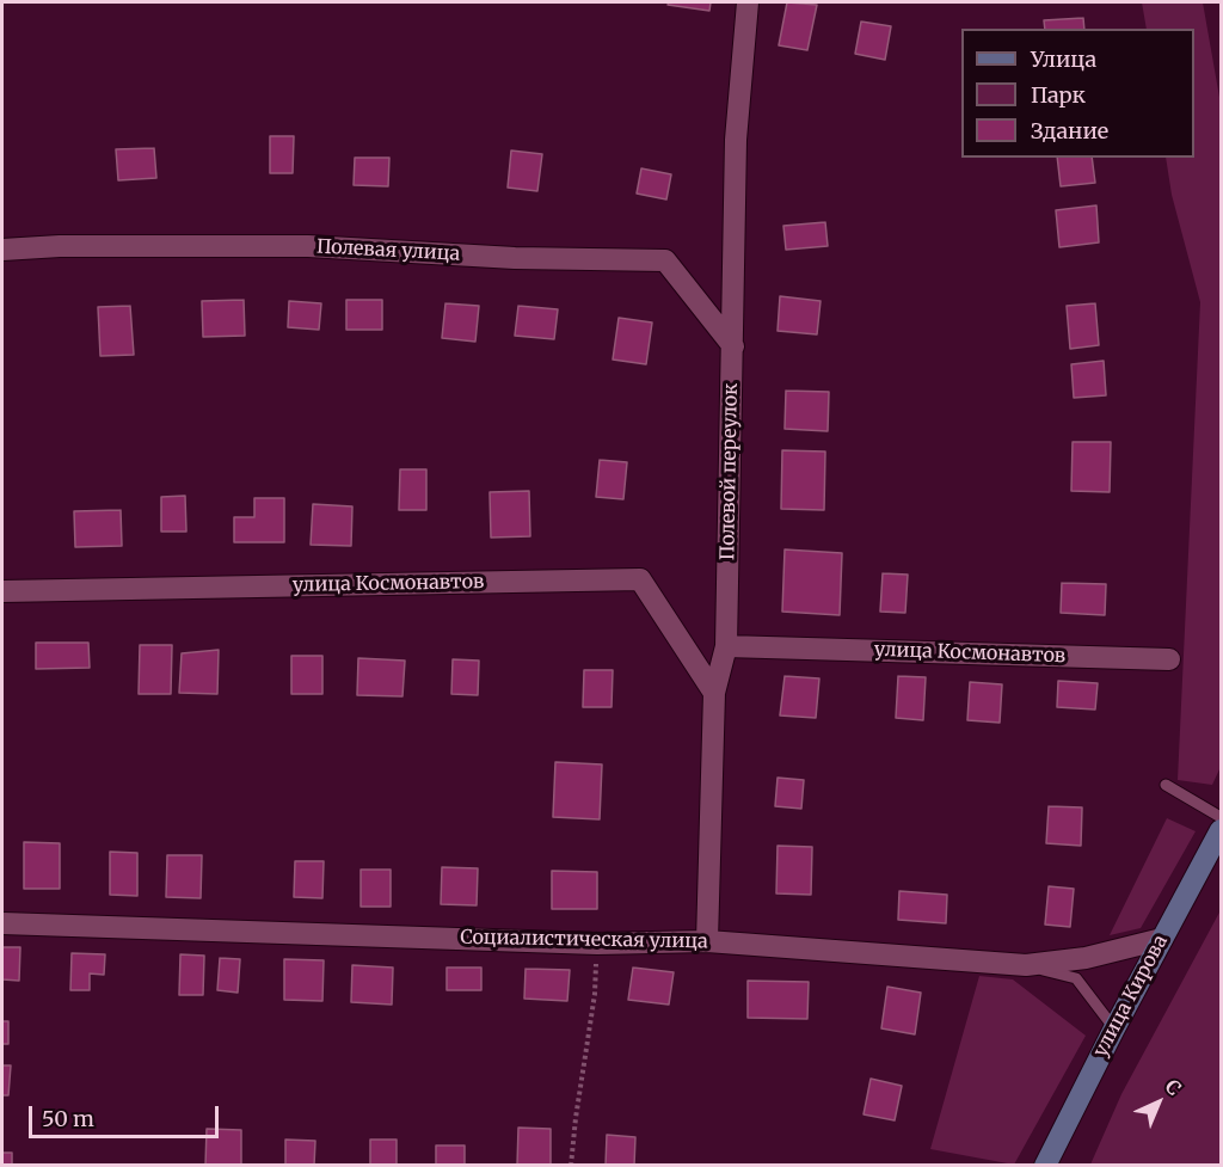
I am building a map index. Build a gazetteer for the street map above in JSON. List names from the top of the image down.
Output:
{
  "streets": {
    "main road": ["улица Кирова"],
    "street": [
      "Полевая улица",
      "Полевой переулок",
      "улица Космонавтов",
      "Социалистическая улица"
    ]
  },
  "crossings": [
    ["Полевая улица", "Полевой переулок"],
    ["Полевой переулок", "улица Космонавтов"],
    ["Полевой переулок", "Социалистическая улица"],
    ["Социалистическая улица", "улица Кирова"]
  ],
  "legend": ["Улица", "Парк", "Здание"],
  "scale_bar": "50 m",
  "north": "top right"
}
